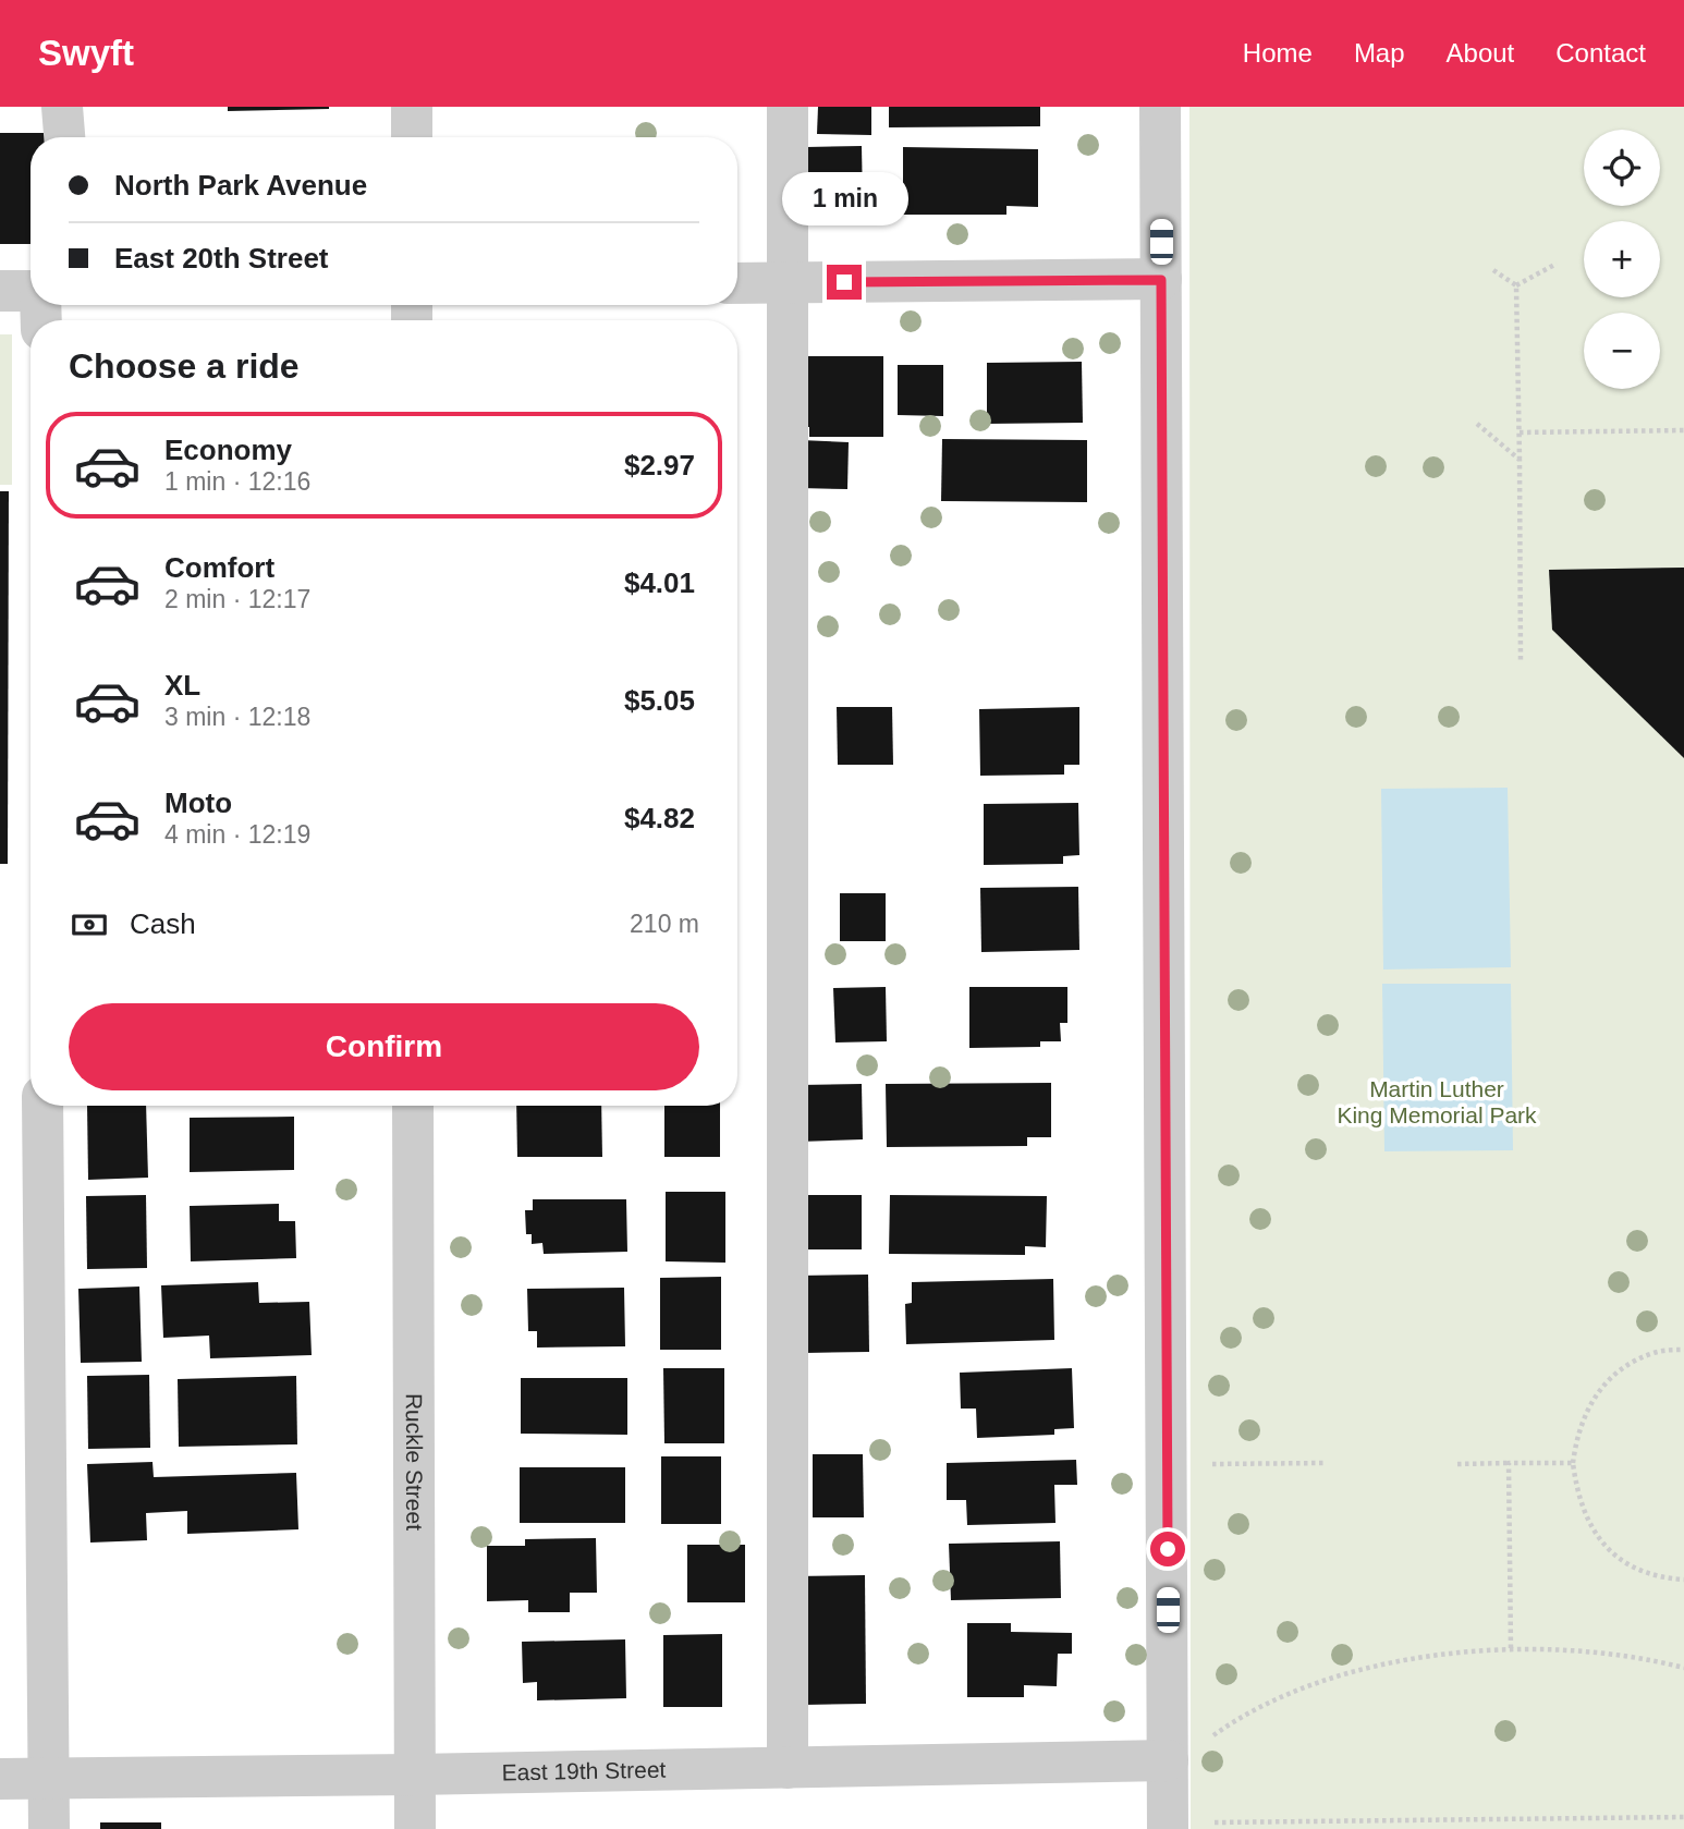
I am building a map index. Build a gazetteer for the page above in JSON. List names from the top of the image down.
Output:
{
  "streets": {
    "street": ["Ruckle Street", "East 19th Street"]
  },
  "crossings": [
    ["Ruckle Street", "East 19th Street"]
  ],
  "parks": ["Martin Luther King Memorial Park"],
  "page": {
    "header": "Swyft",
    "nav": [
      "Home",
      "Map",
      "About",
      "Contact"
    ],
    "map_buttons": ["+", "−"],
    "banner": ["North Park Avenue", "East 20th Street"],
    "bubble": "1 min",
    "heading": "Choose a ride",
    "list": [
      {
        "name": "Economy",
        "note": "1 min · 12:16",
        "value": "$2.97"
      },
      {
        "name": "Comfort",
        "note": "2 min · 12:17",
        "value": "$4.01"
      },
      {
        "name": "XL",
        "note": "3 min · 12:18",
        "value": "$5.05"
      },
      {
        "name": "Moto",
        "note": "4 min · 12:19",
        "value": "$4.82"
      }
    ],
    "pay": ["Cash", "210 m"],
    "buttons": "Confirm"
  }
}
